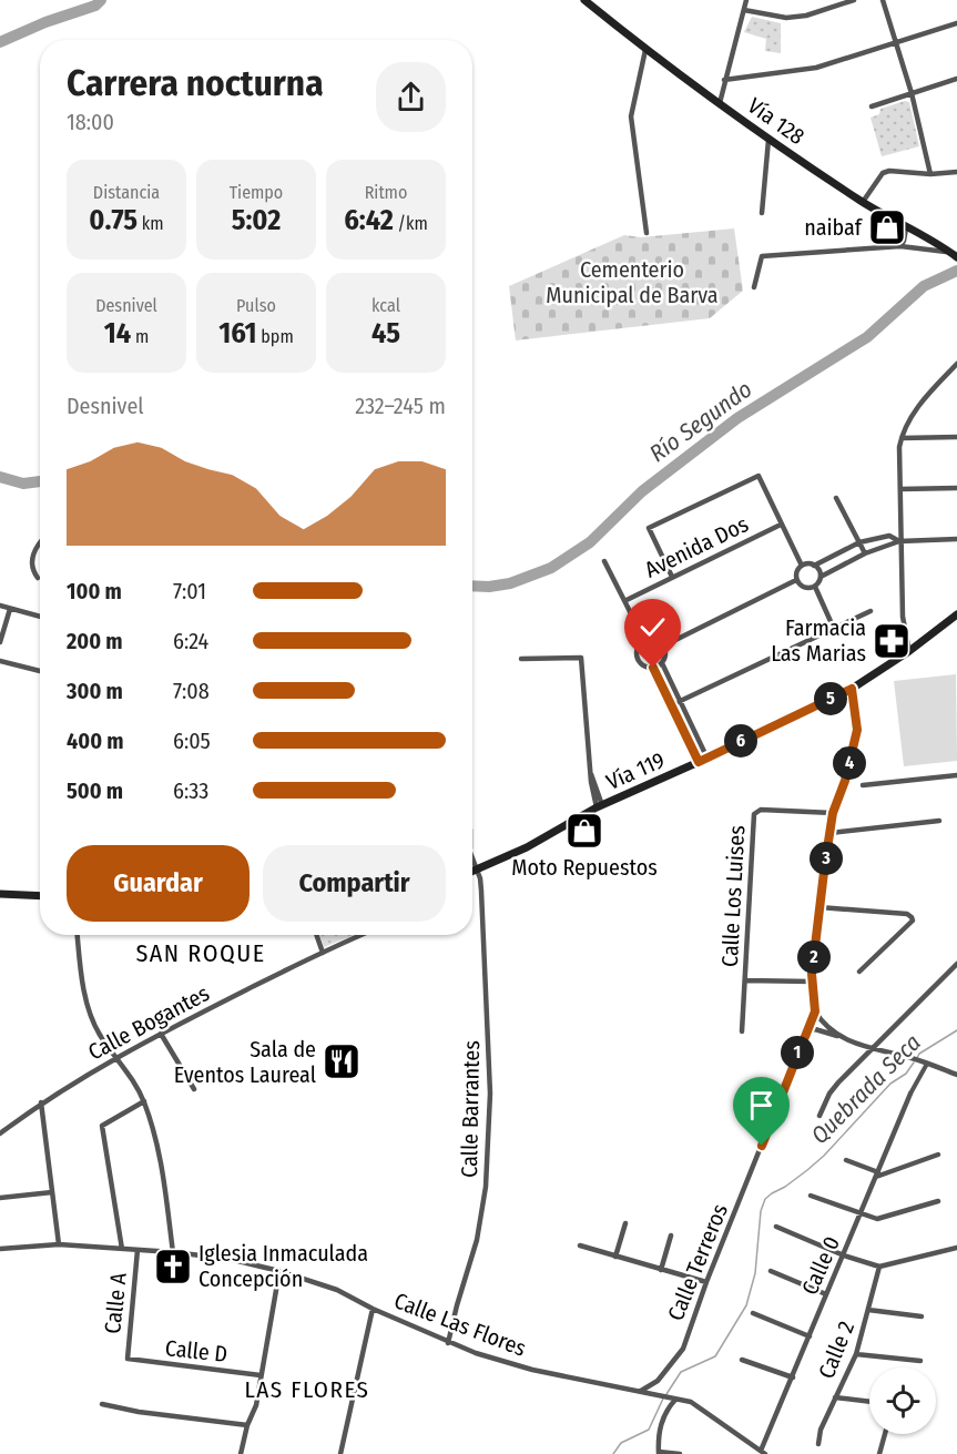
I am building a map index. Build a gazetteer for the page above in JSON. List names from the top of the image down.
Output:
{
  "streets": {
    "main road": ["Vía 128", "Vía 119"],
    "street": [
      "Avenida Dos",
      "Calle Los Luises",
      "Calle Bogantes",
      "Calle Barrantes",
      "Calle Terreros",
      "Calle 0",
      "Calle A",
      "Calle Las Flores",
      "Calle 2",
      "Calle D"
    ]
  },
  "crossings": [
    ["Vía 119", "Calle Barrantes"],
    ["Calle Barrantes", "Calle Las Flores"],
    ["Calle Terreros", "Calle Las Flores"],
    ["Calle 0", "Calle Las Flores"],
    ["Calle A", "Calle Las Flores"],
    ["Calle A", "Calle D"]
  ],
  "districts": ["SAN ROQUE", "LAS FLORES"],
  "water": ["Río Segundo", "Quebrada Seca"],
  "parks": ["Cementerio Municipal de Barva"],
  "places": {
    "shop": ["naibaf", "Moto Repuestos"],
    "pharmacy": ["Farmacia Las Marias"],
    "restaurant": ["Sala de Eventos Laureal"],
    "church": ["Iglesia Inmaculada Concepción"]
  },
  "page": {
    "heading": ["Carrera nocturna", "18:00"],
    "stats": [
      ["Distancia", "0.75 km"],
      ["Tiempo", "5:02"],
      ["Ritmo", "6:42 /km"],
      ["Desnivel", "14 m"],
      ["Pulso", "161 bpm"],
      ["kcal", "45"]
    ],
    "chart": ["Desnivel", "232–245 m"],
    "list": [
      {
        "name": "100 m",
        "note": "7:01"
      },
      {
        "name": "200 m",
        "note": "6:24"
      },
      {
        "name": "300 m",
        "note": "7:08"
      },
      {
        "name": "400 m",
        "note": "6:05"
      },
      {
        "name": "500 m",
        "note": "6:33"
      }
    ],
    "pins": [
      "5",
      "6",
      "4",
      "3",
      "2",
      "1"
    ],
    "buttons": ["Guardar", "Compartir"]
  }
}
